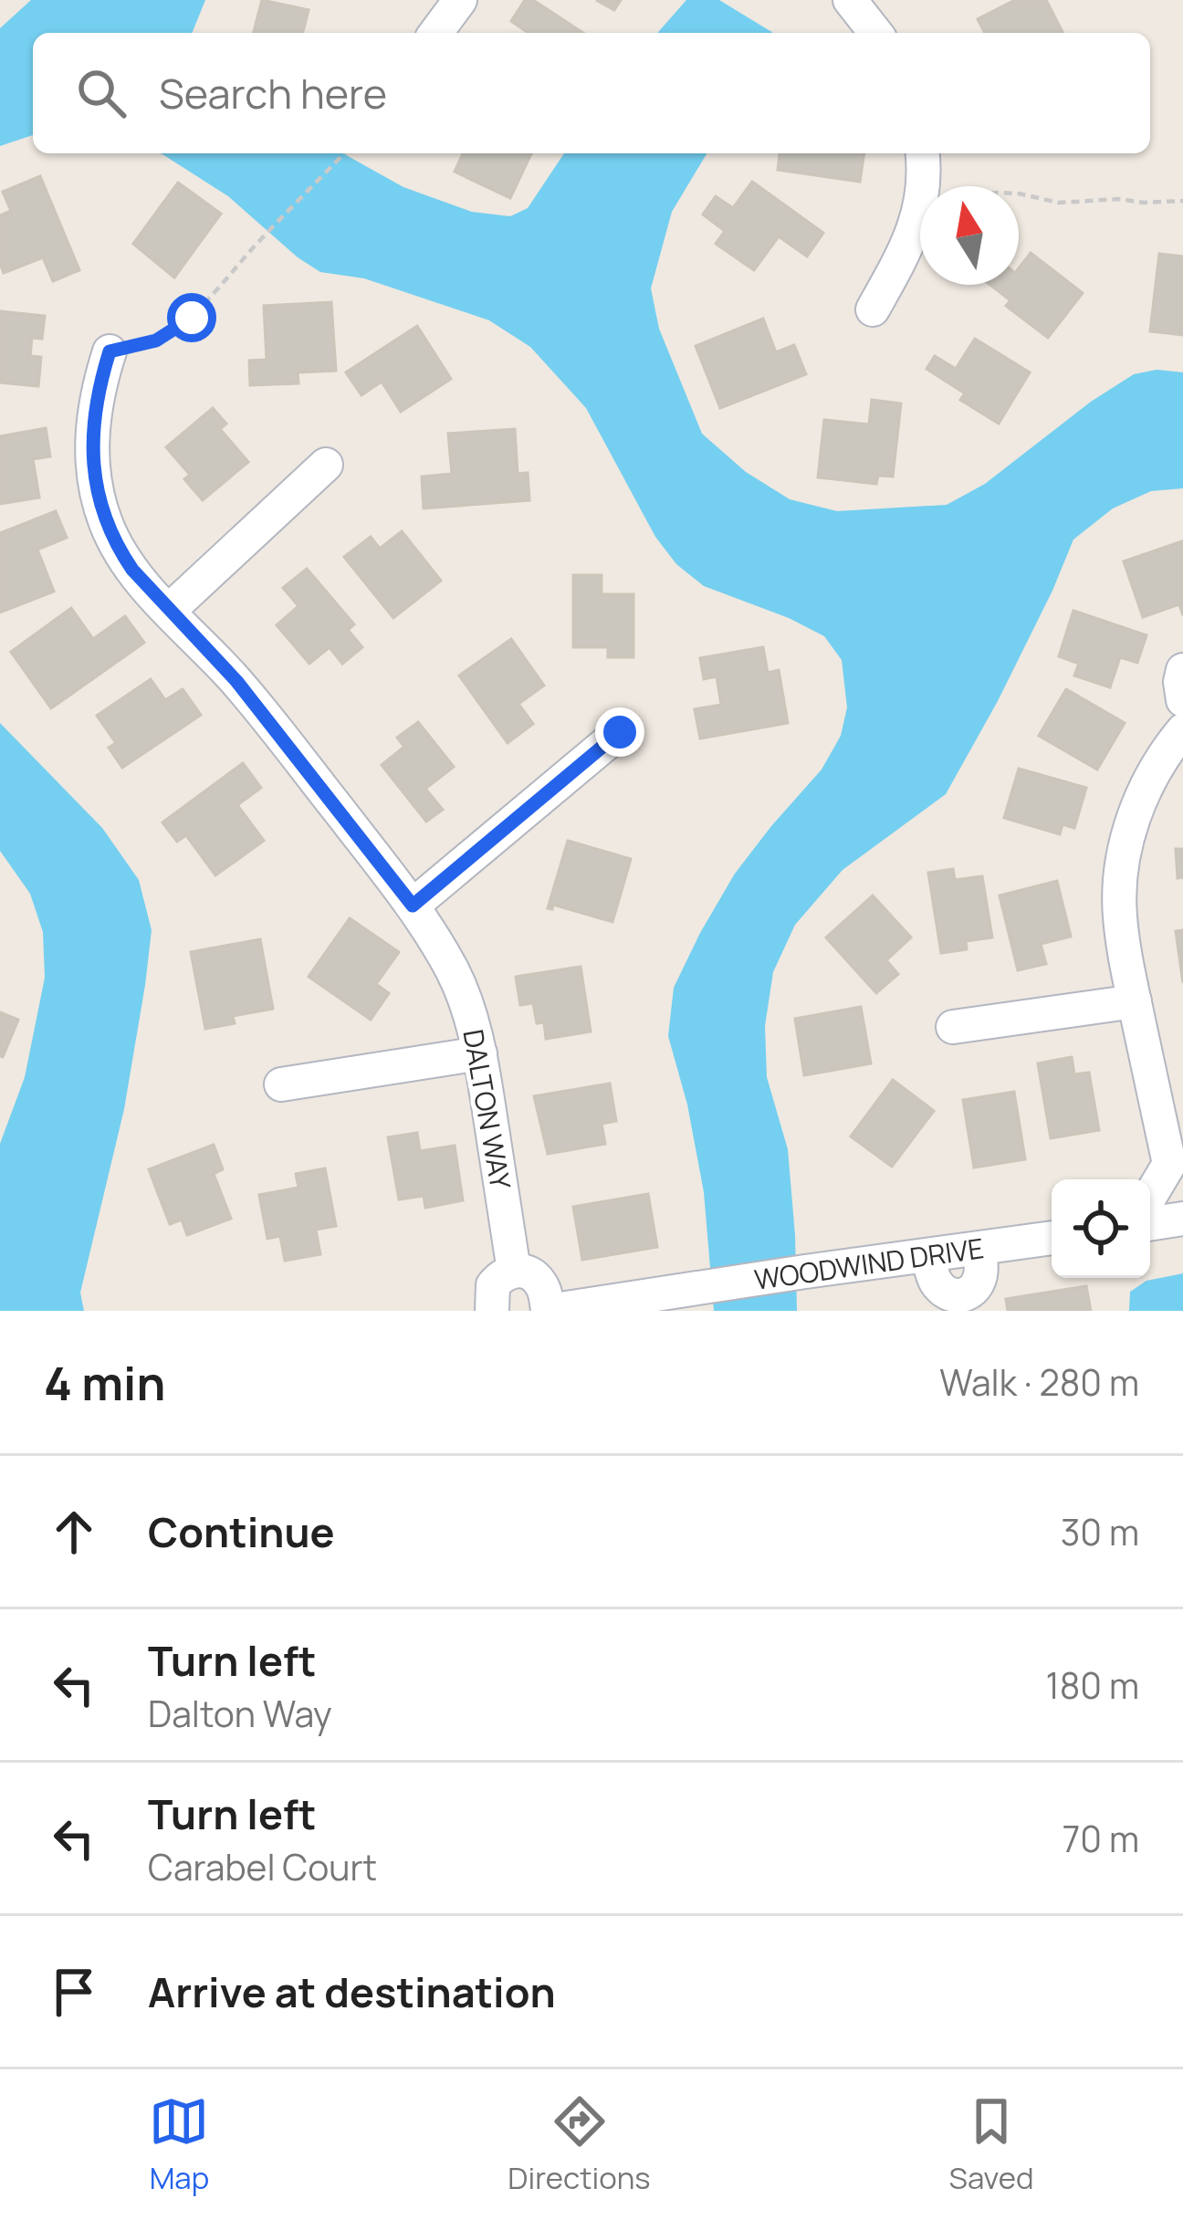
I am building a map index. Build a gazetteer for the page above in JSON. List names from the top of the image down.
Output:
{
  "streets": {
    "street": ["DALTON WAY", "WOODWIND DRIVE"]
  },
  "north": "top",
  "page": {
    "search": "Search here",
    "heading": ["4 min", "Walk · 280 m"],
    "list": [
      ["Continue", "30 m"],
      ["Turn left", "Dalton Way", "180 m"],
      ["Turn left", "Carabel Court", "70 m"],
      "Arrive at destination"
    ],
    "nav": ["Map", "Directions", "Saved"]
  }
}
